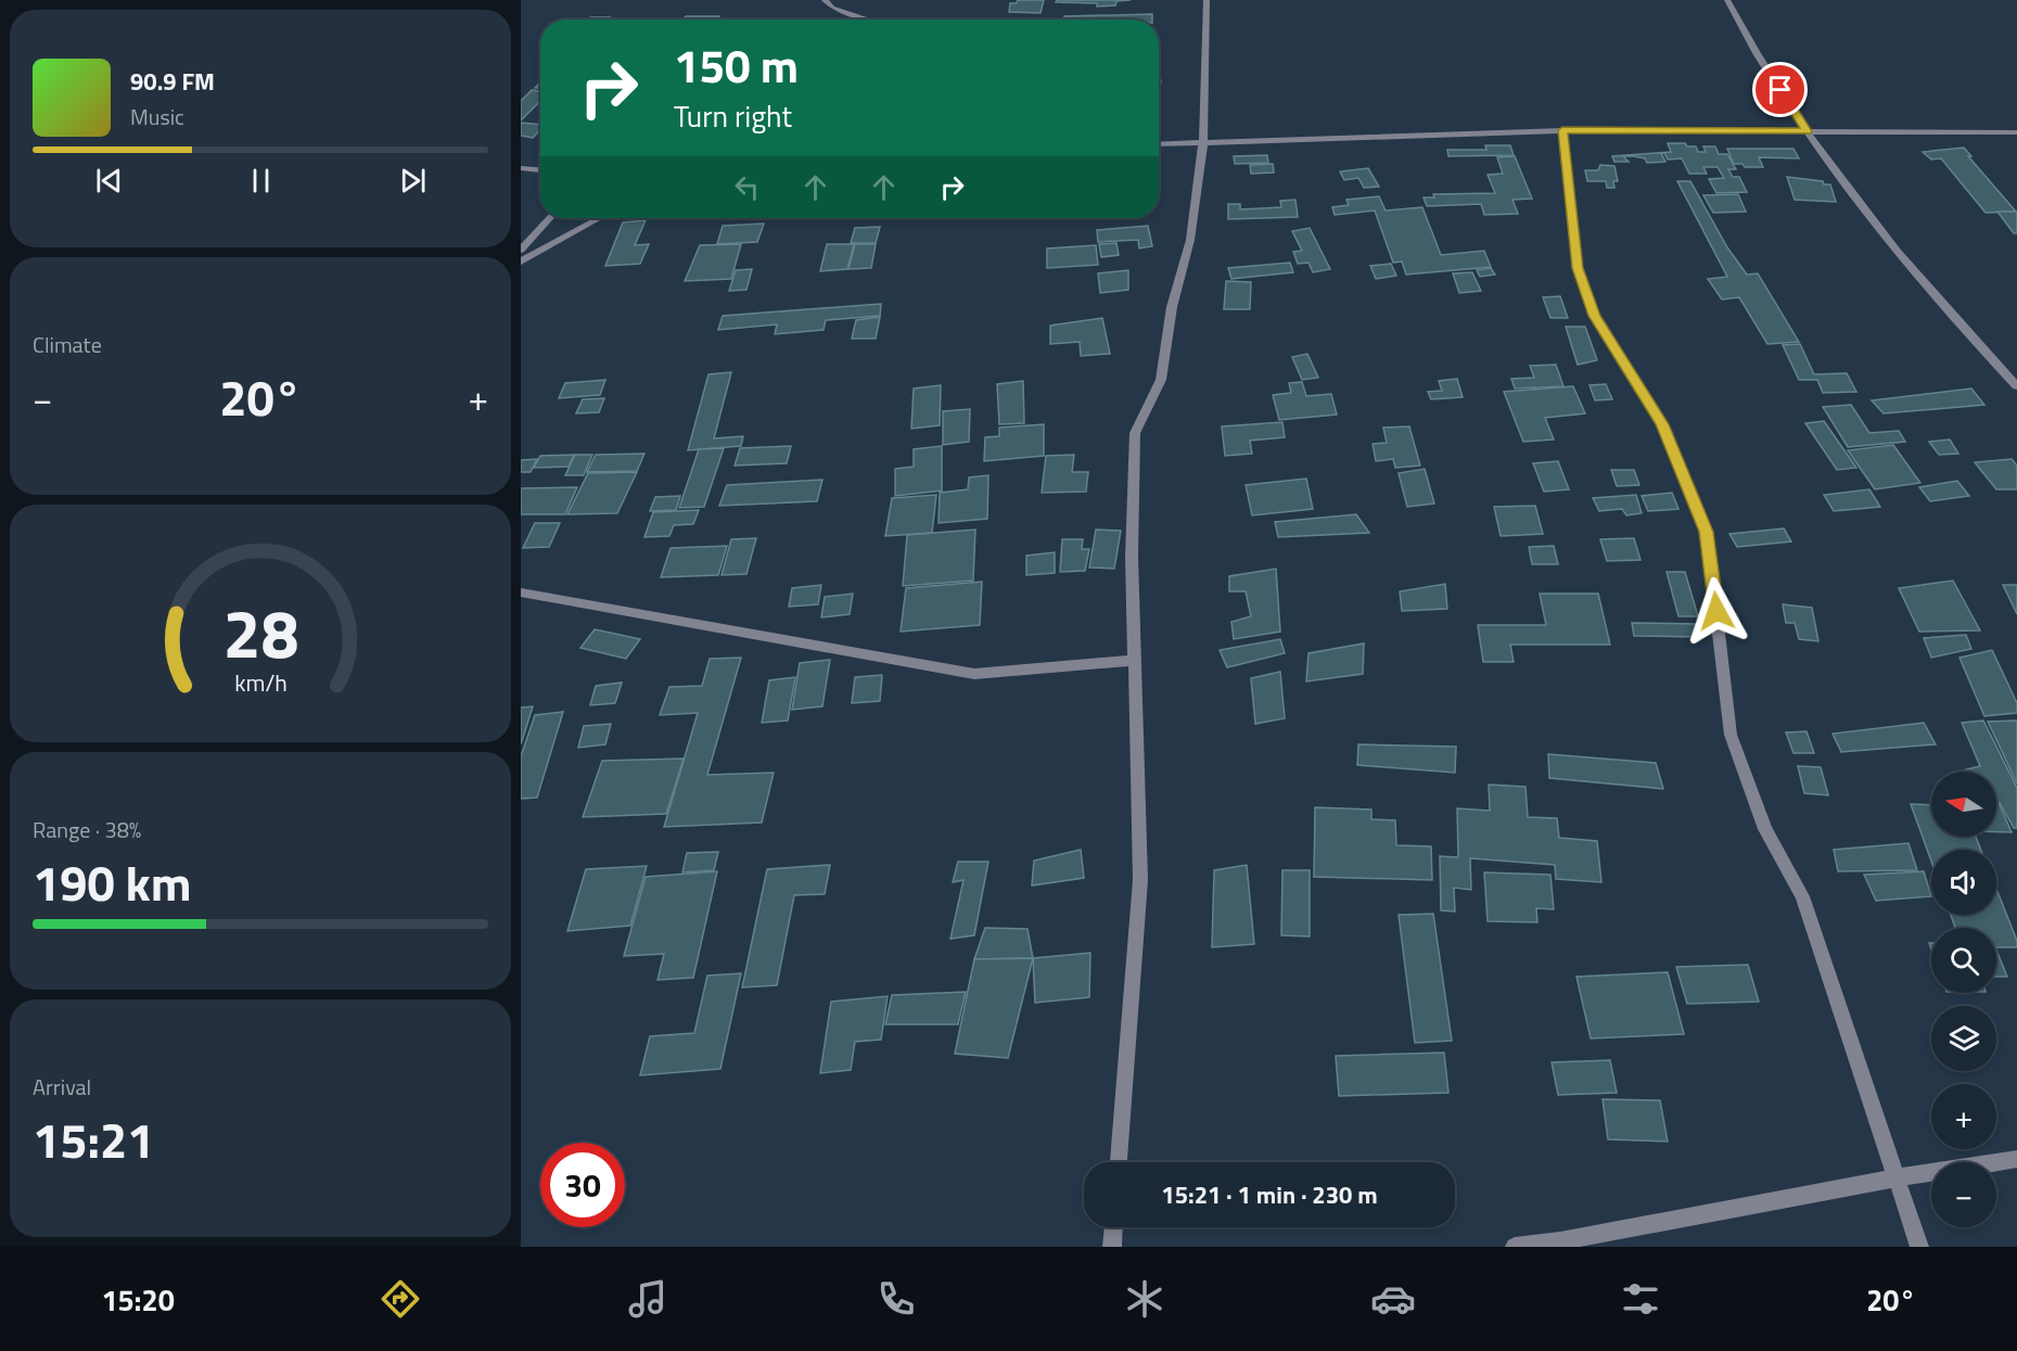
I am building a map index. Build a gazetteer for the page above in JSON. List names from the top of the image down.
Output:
{
  "north": "left",
  "page": {
    "turn": ["150 m", "Turn right"],
    "song": ["90.9 FM", "Music"],
    "tile": [
      "Climate",
      ["Range · 38%", "190 km"],
      ["Arrival", "15:21"]
    ],
    "heat": ["−", "20°", "+"],
    "map_buttons": ["+", "−"],
    "limit": "30",
    "trip": "15:21 · 1 min · 230 m",
    "tabs": ["15:20", "20°"],
    "gauge": ["28", "km/h"]
  }
}
